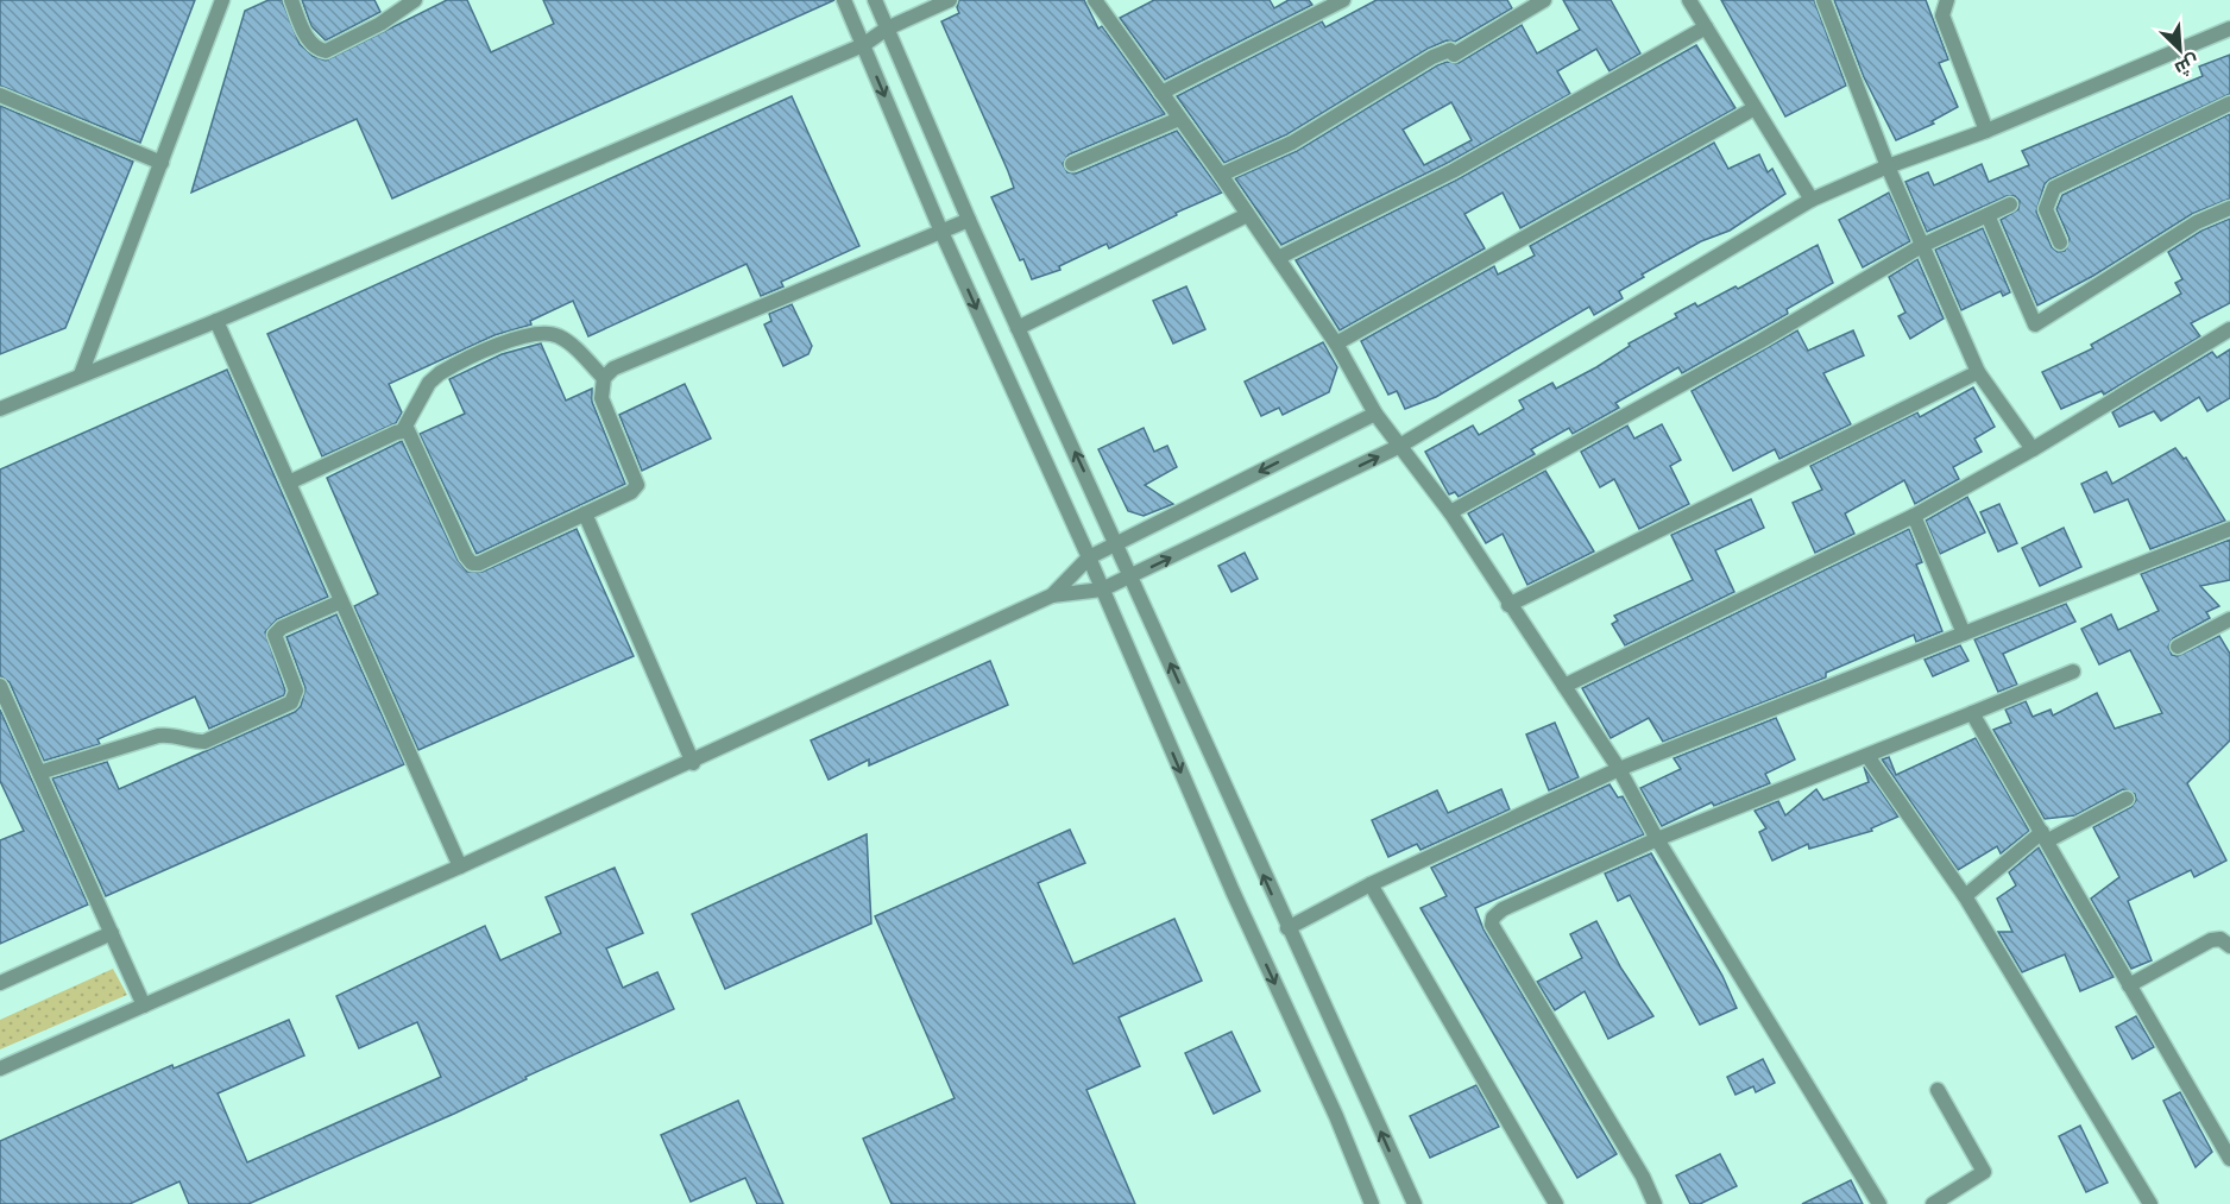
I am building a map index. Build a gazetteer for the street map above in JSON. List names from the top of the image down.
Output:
{
  "north": "bottom right"
}
